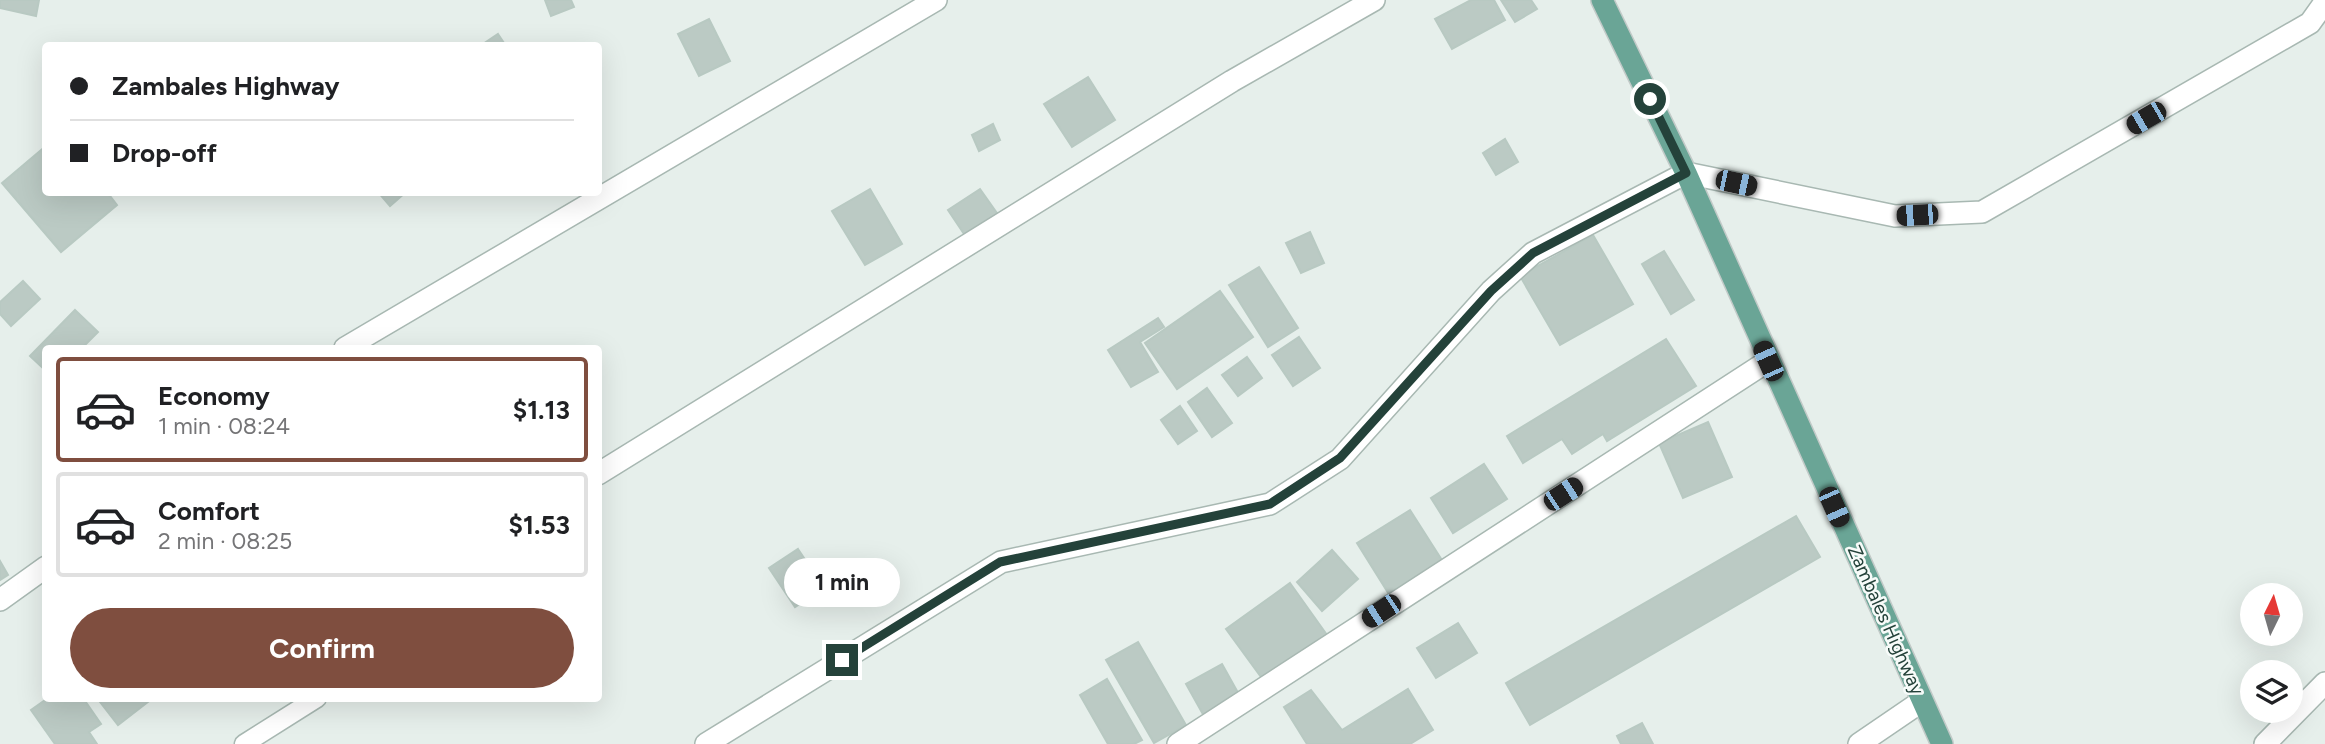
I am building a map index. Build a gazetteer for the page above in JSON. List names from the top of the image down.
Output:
{
  "streets": {
    "main road": ["Zambales Highway"]
  },
  "north": "top",
  "page": {
    "banner": ["Zambales Highway", "Drop-off"],
    "list": [
      {
        "name": "Economy",
        "note": "1 min · 08:24",
        "value": "$1.13"
      },
      {
        "name": "Comfort",
        "note": "2 min · 08:25",
        "value": "$1.53"
      }
    ],
    "bubble": "1 min",
    "buttons": "Confirm"
  }
}
